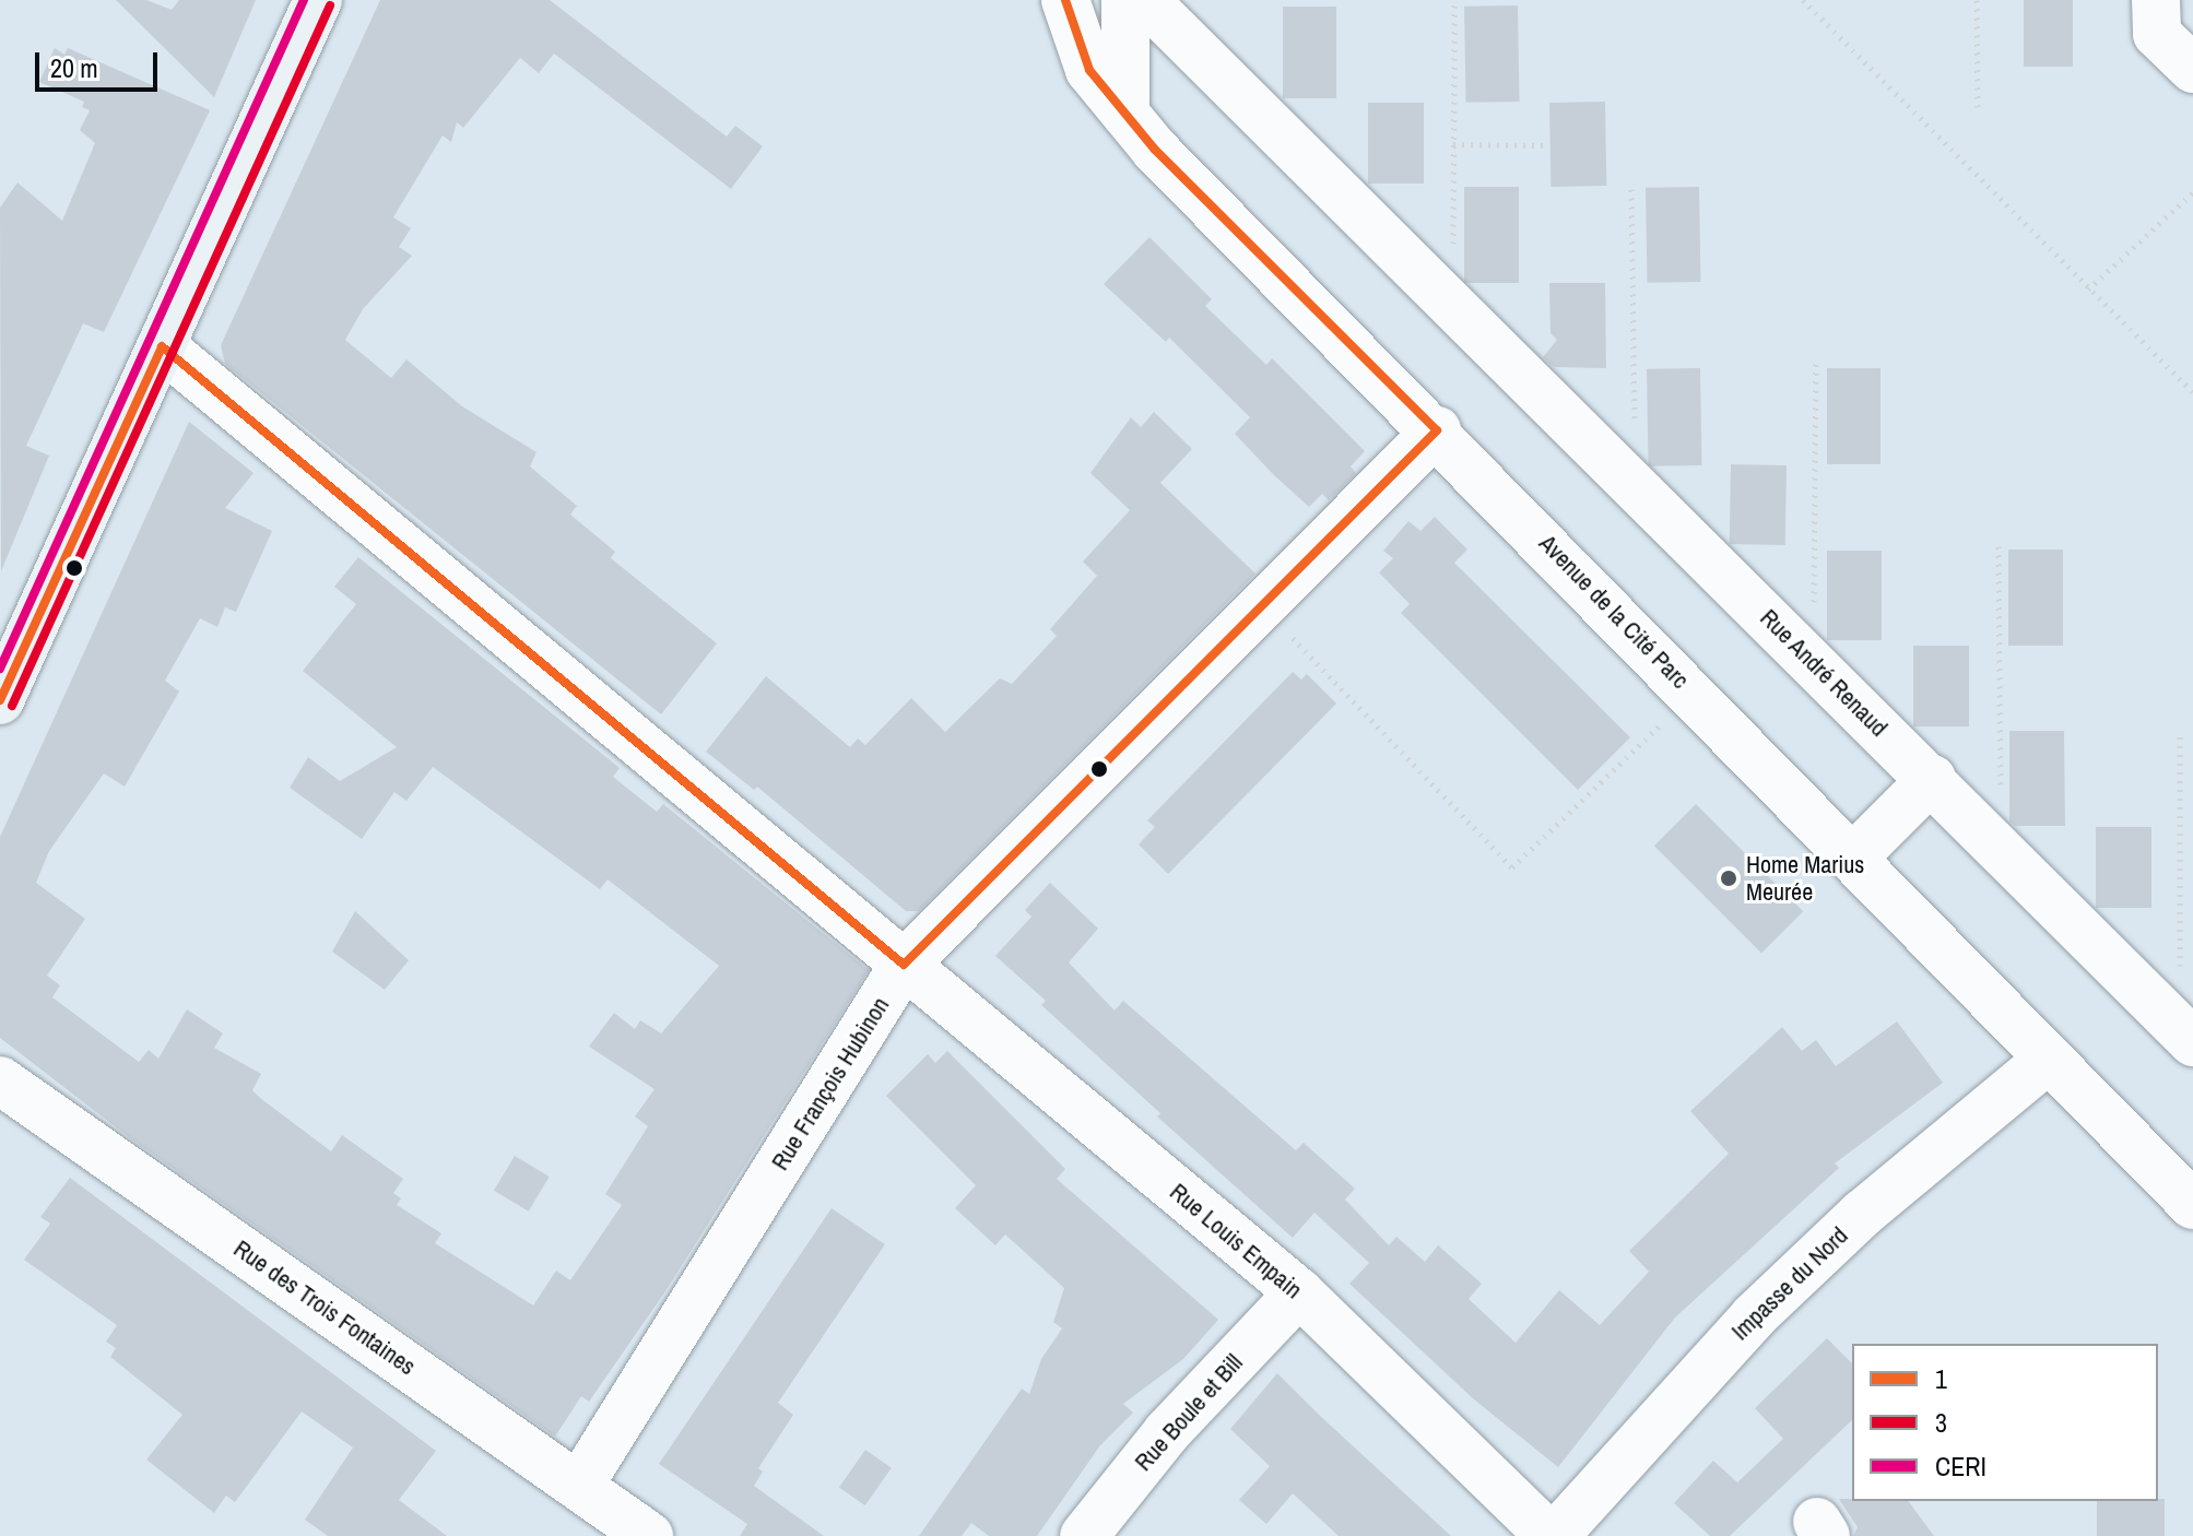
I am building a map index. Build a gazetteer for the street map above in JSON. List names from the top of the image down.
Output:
{
  "streets": {
    "street": [
      "Avenue de la Cité Parc",
      "Rue André Renaud",
      "Rue François Hubinon",
      "Rue Louis Empain",
      "Impasse du Nord",
      "Rue des Trois Fontaines",
      "Rue Boule et Bill"
    ]
  },
  "crossings": [
    ["Avenue de la Cité Parc", "Rue François Hubinon"],
    ["Avenue de la Cité Parc", "Impasse du Nord"],
    ["Rue François Hubinon", "Rue Louis Empain"],
    ["Rue François Hubinon", "Rue des Trois Fontaines"],
    ["Rue Louis Empain", "Impasse du Nord"],
    ["Rue Louis Empain", "Rue Boule et Bill"]
  ],
  "places": ["Home Marius Meurée"],
  "lines": ["transit line 1", "transit line CERI", "transit line 3"],
  "legend": ["1", "3", "CERI"],
  "scale_bar": "20 m"
}
